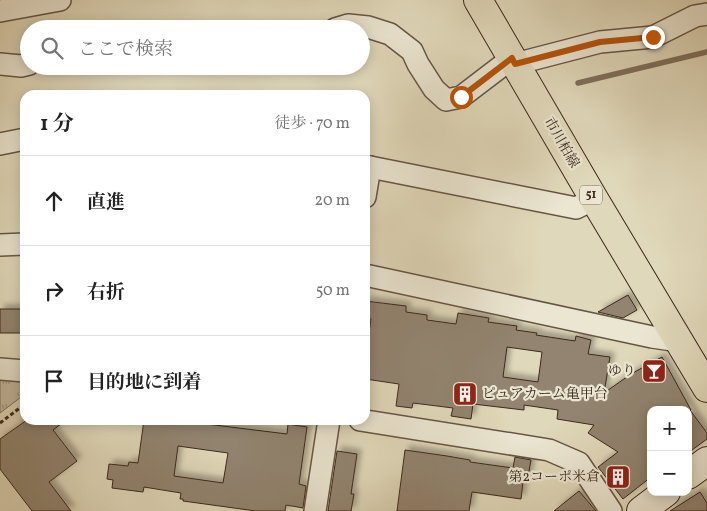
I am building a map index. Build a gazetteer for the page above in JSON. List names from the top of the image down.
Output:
{
  "streets": {
    "main road": ["市川柏線", "51"]
  },
  "places": {
    "bar": ["ゆり"],
    "building": ["ピュアカーム亀甲台", "第2コーポ米倉"]
  },
  "page": {
    "search": "ここで検索",
    "heading": ["1 分", "徒歩 · 70 m"],
    "list": [
      ["直進", "20 m"],
      ["右折", "50 m"],
      "目的地に到着"
    ],
    "map_buttons": ["+", "−"]
  }
}
